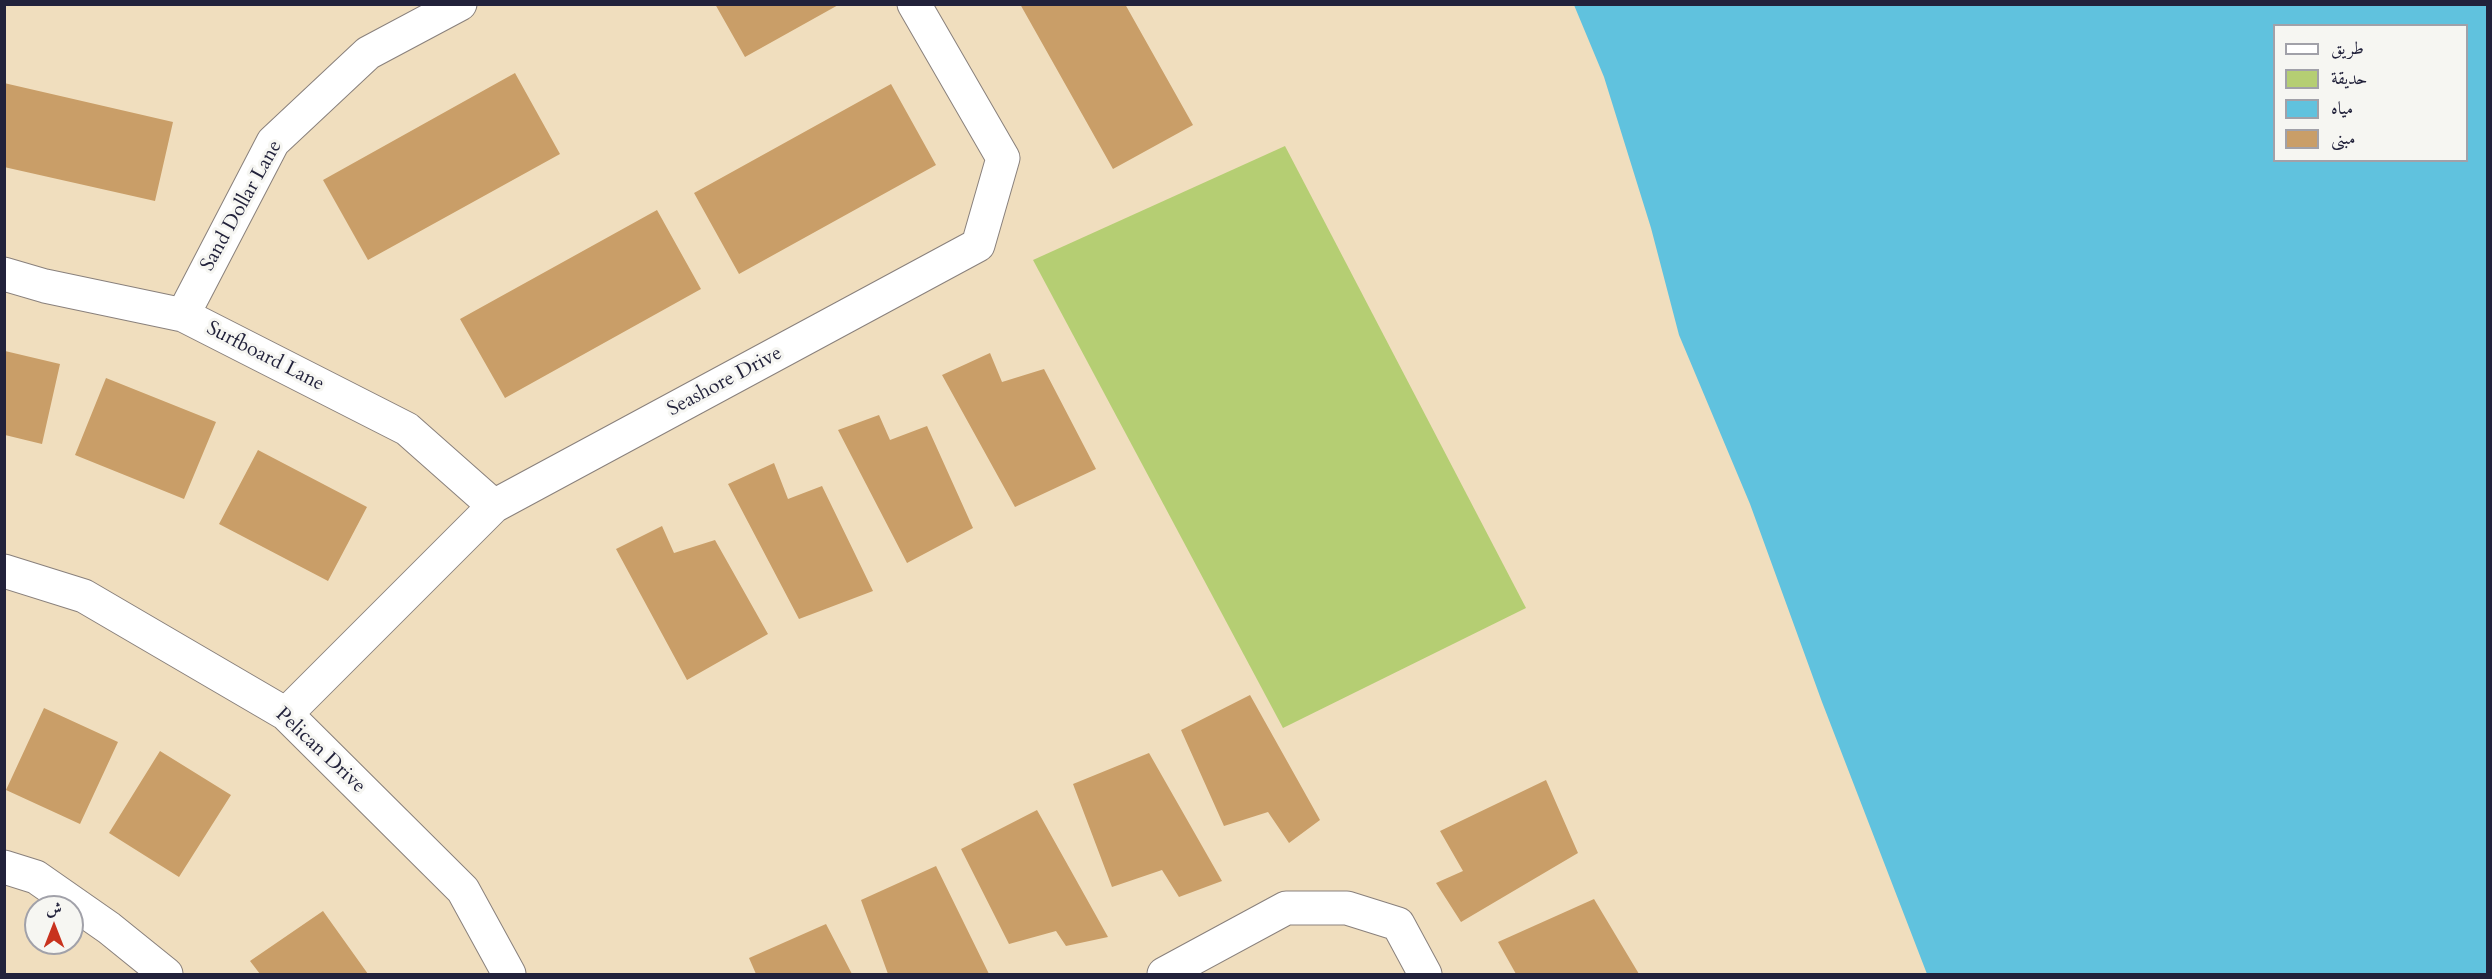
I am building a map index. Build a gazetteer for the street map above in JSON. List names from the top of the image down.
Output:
{
  "streets": {
    "street": [
      "Sand Dollar Lane",
      "Surfboard Lane",
      "Seashore Drive",
      "Pelican Drive"
    ]
  },
  "crossings": [
    ["Sand Dollar Lane", "Surfboard Lane"],
    ["Surfboard Lane", "Seashore Drive"],
    ["Seashore Drive", "Pelican Drive"]
  ],
  "legend": [
    "طريق",
    "حديقة",
    "مياه",
    "مبنى"
  ],
  "north": "top"
}
